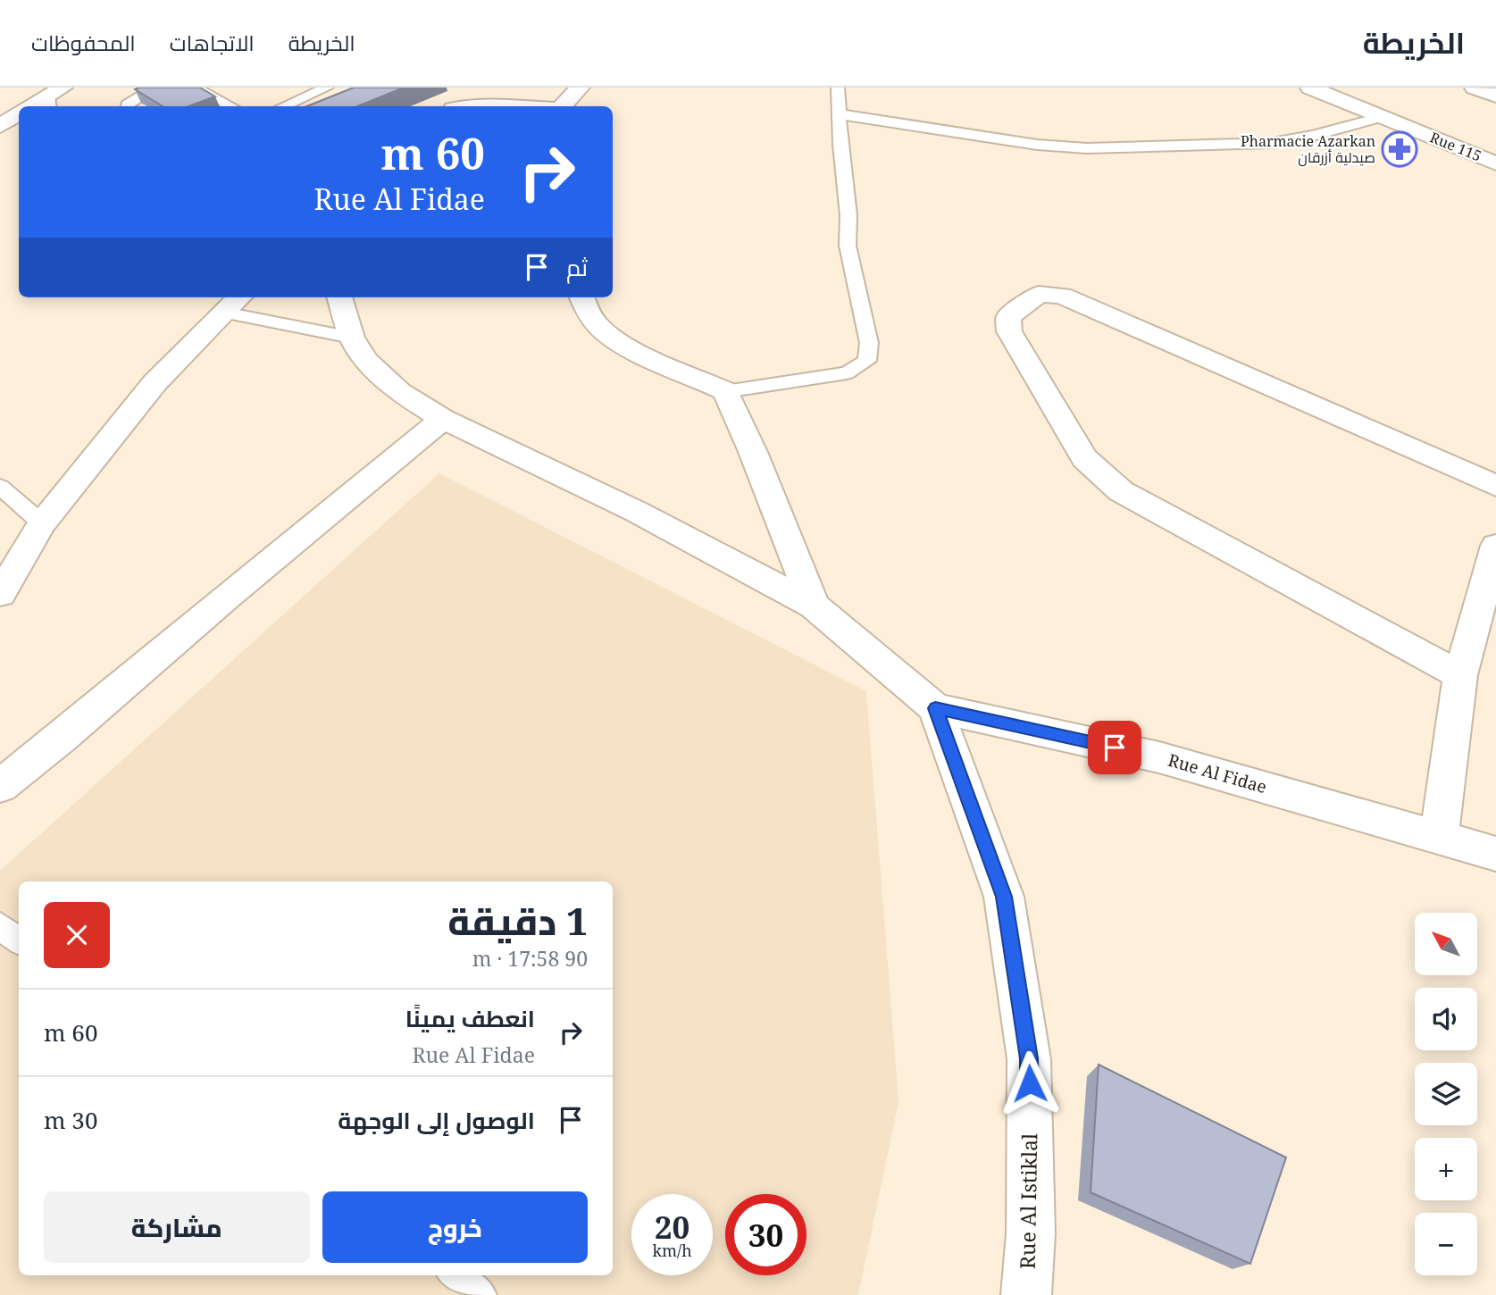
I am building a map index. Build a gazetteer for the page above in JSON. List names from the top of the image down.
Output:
{
  "streets": {
    "street": ["Rue 115", "Rue Al Fidae", "Rue Al Istiklal"]
  },
  "crossings": [
    ["Rue Al Fidae", "Rue Al Istiklal"]
  ],
  "places": {
    "pharmacy": ["Pharmacie Azarkan صيدلية أزرقان"]
  },
  "north": "top left",
  "page": {
    "header": "الخريطة",
    "nav": ["الخريطة", "الاتجاهات", "المحفوظات"],
    "turn": ["60 m", "Rue Al Fidae"],
    "then": "ثم",
    "heading": ["1 دقيقة", "90 m · 17:58"],
    "map_buttons": ["+", "−"],
    "list": [
      {
        "name": "انعطف يمينًا",
        "note": "Rue Al Fidae",
        "value": "60 m"
      },
      {
        "name": "الوصول إلى الوجهة",
        "value": "30 m"
      }
    ],
    "buttons": ["خروج", "مشاركة"],
    "speed": "20 km/h",
    "limit": "30"
  }
}
